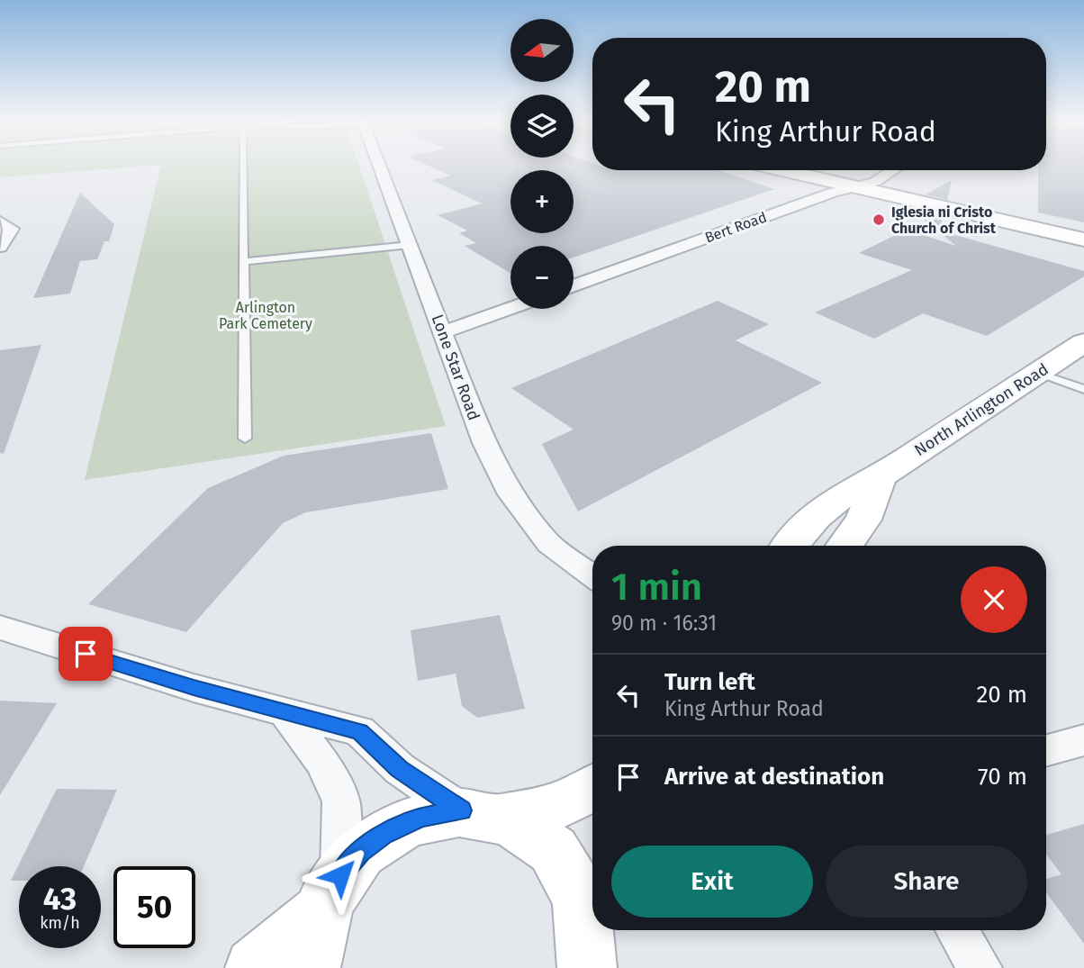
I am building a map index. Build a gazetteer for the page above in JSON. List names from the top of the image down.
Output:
{
  "streets": {
    "main road": ["North Arlington Road"],
    "street": ["Bert Road", "Lone Star Road"]
  },
  "parks": ["Arlington Park Cemetery"],
  "places": ["Iglesia ni Cristo Church of Christ"],
  "north": "left",
  "page": {
    "map_buttons": ["+", "−"],
    "turn": ["20 m", "King Arthur Road"],
    "heading": ["1 min", "90 m · 16:31"],
    "list": [
      {
        "name": "Turn left",
        "note": "King Arthur Road",
        "value": "20 m"
      },
      {
        "name": "Arrive at destination",
        "value": "70 m"
      }
    ],
    "buttons": ["Exit", "Share"],
    "speed": "43 km/h",
    "limit": "50"
  }
}
